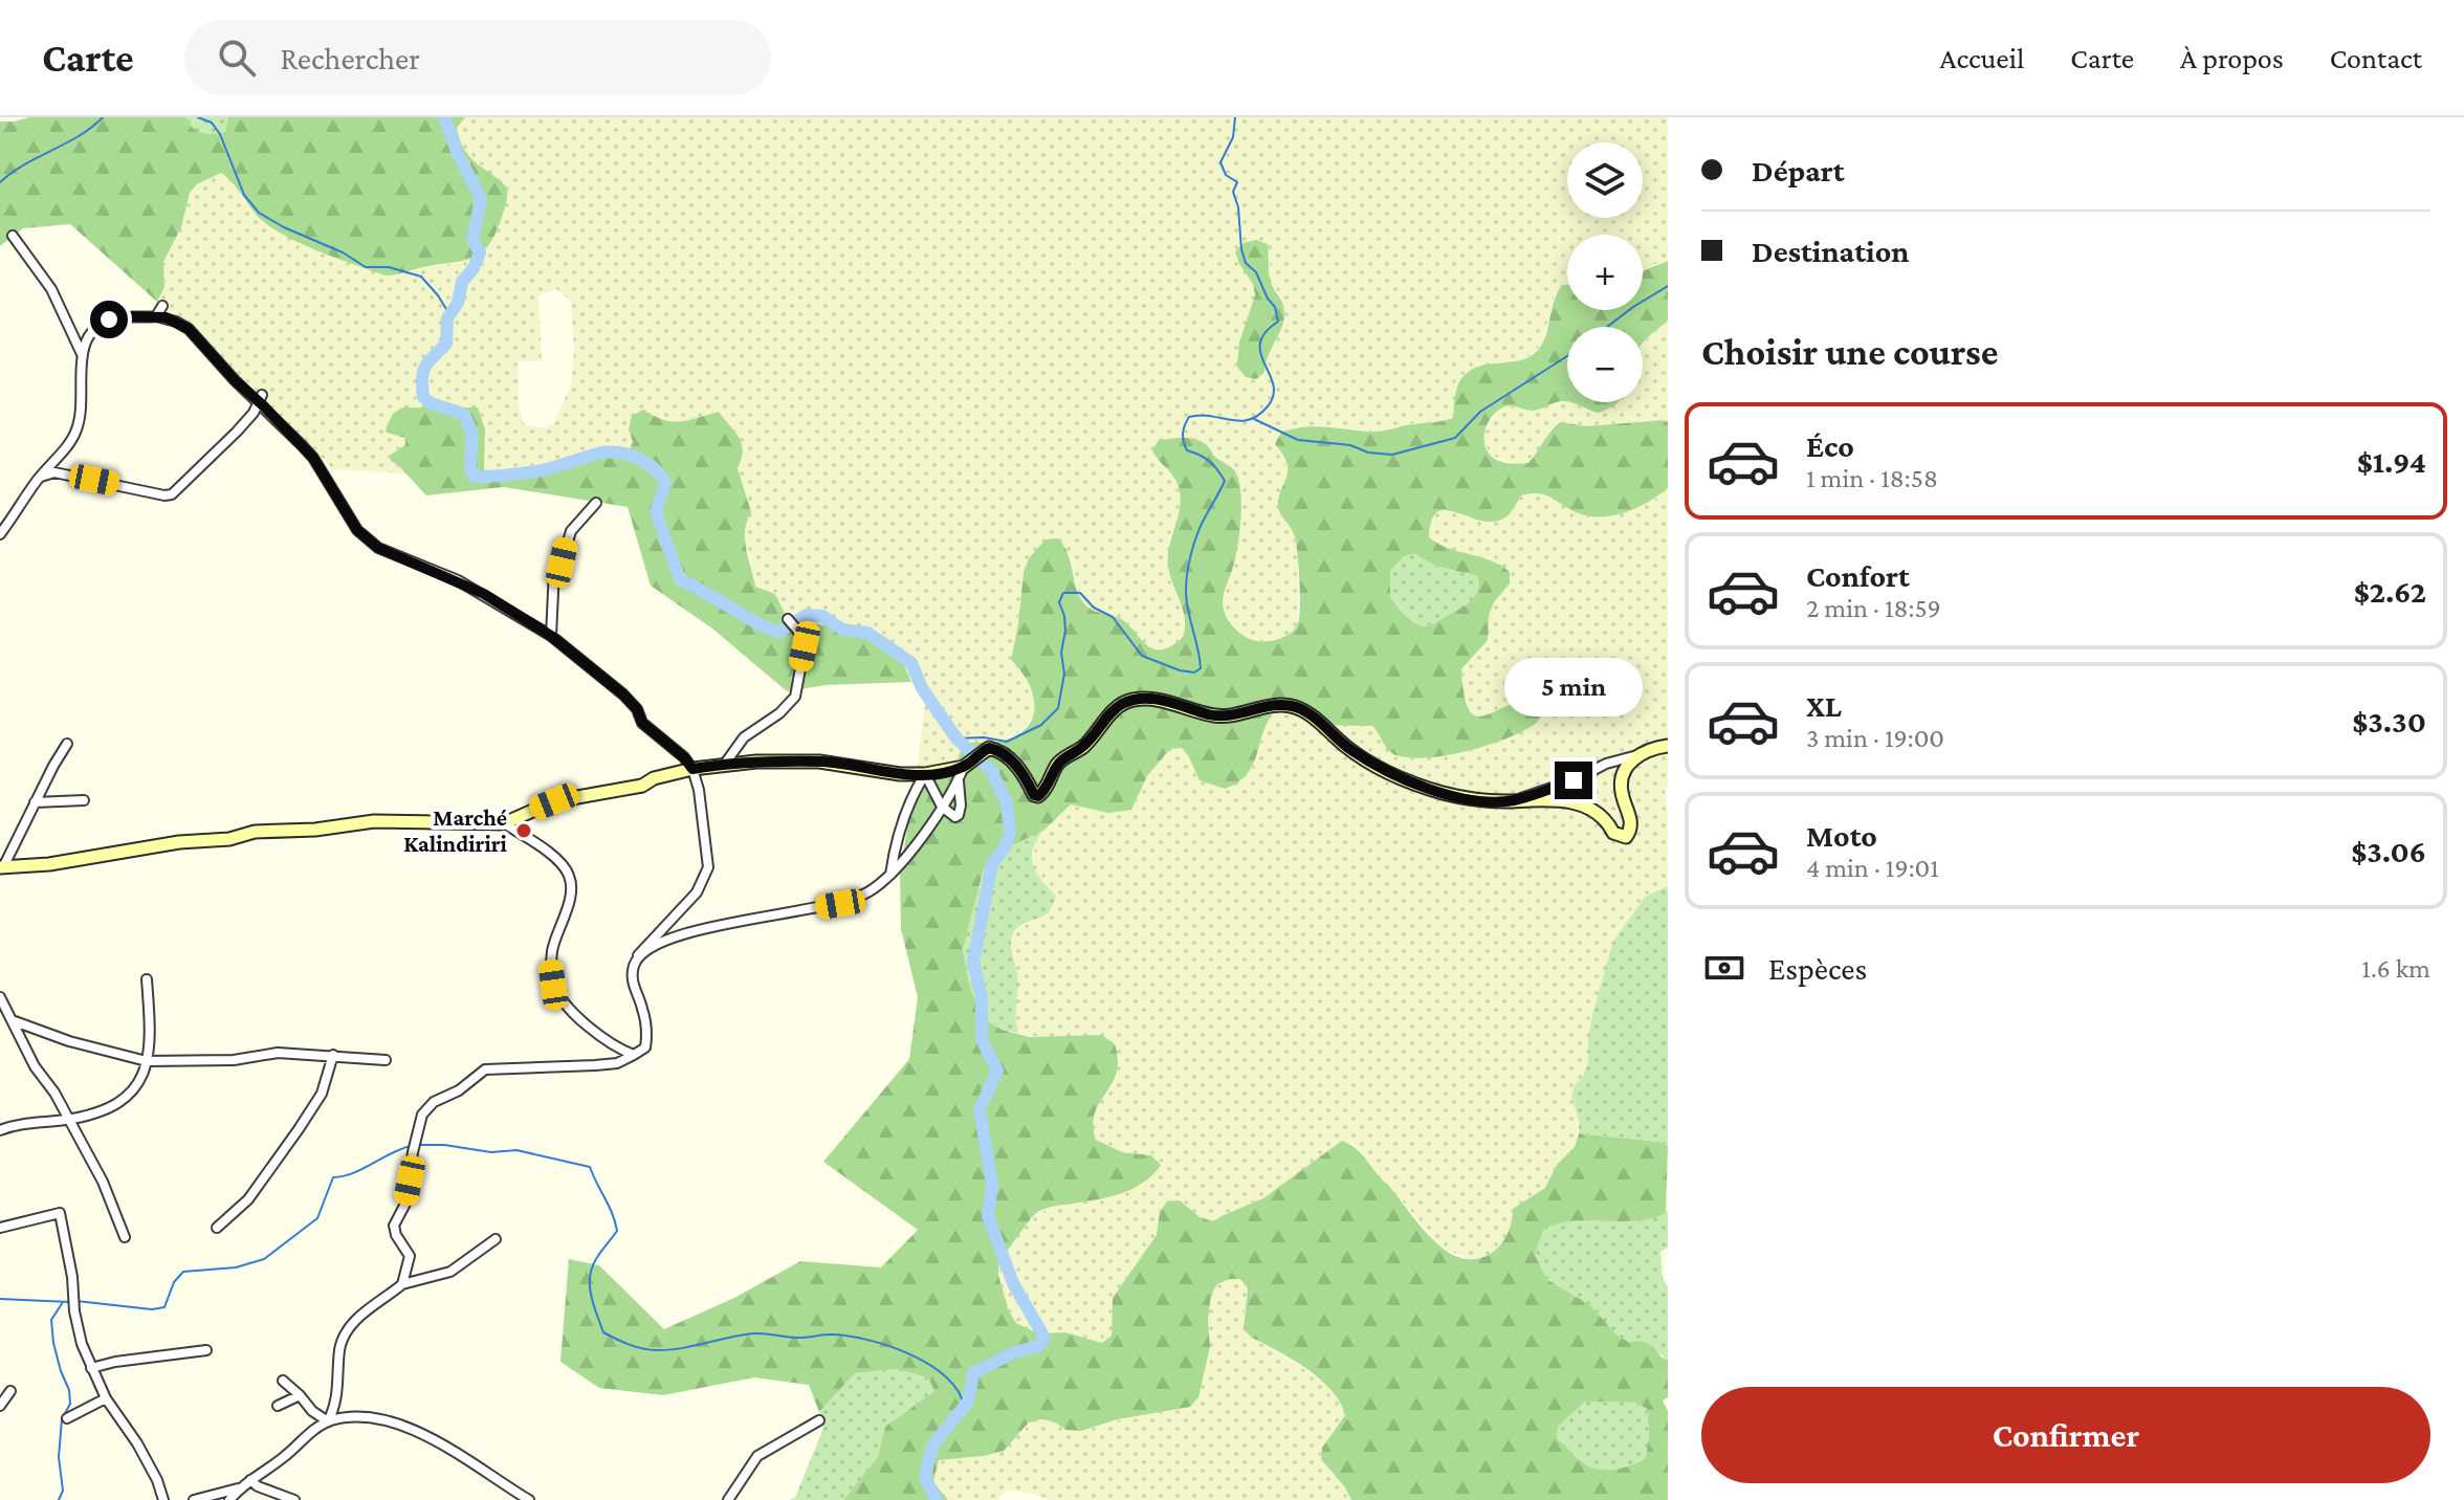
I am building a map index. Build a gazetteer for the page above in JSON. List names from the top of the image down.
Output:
{
  "places": ["Marché Kalindiriri"],
  "page": {
    "header": "Carte",
    "search": "Rechercher",
    "nav": [
      "Accueil",
      "Carte",
      "À propos",
      "Contact"
    ],
    "banner": ["Départ", "Destination"],
    "map_buttons": ["+", "−"],
    "heading": "Choisir une course",
    "list": [
      {
        "name": "Éco",
        "note": "1 min · 18:58",
        "value": "$1.94"
      },
      {
        "name": "Confort",
        "note": "2 min · 18:59",
        "value": "$2.62"
      },
      {
        "name": "XL",
        "note": "3 min · 19:00",
        "value": "$3.30"
      },
      {
        "name": "Moto",
        "note": "4 min · 19:01",
        "value": "$3.06"
      }
    ],
    "bubble": "5 min",
    "pay": ["Espèces", "1.6 km"],
    "buttons": "Confirmer"
  }
}
